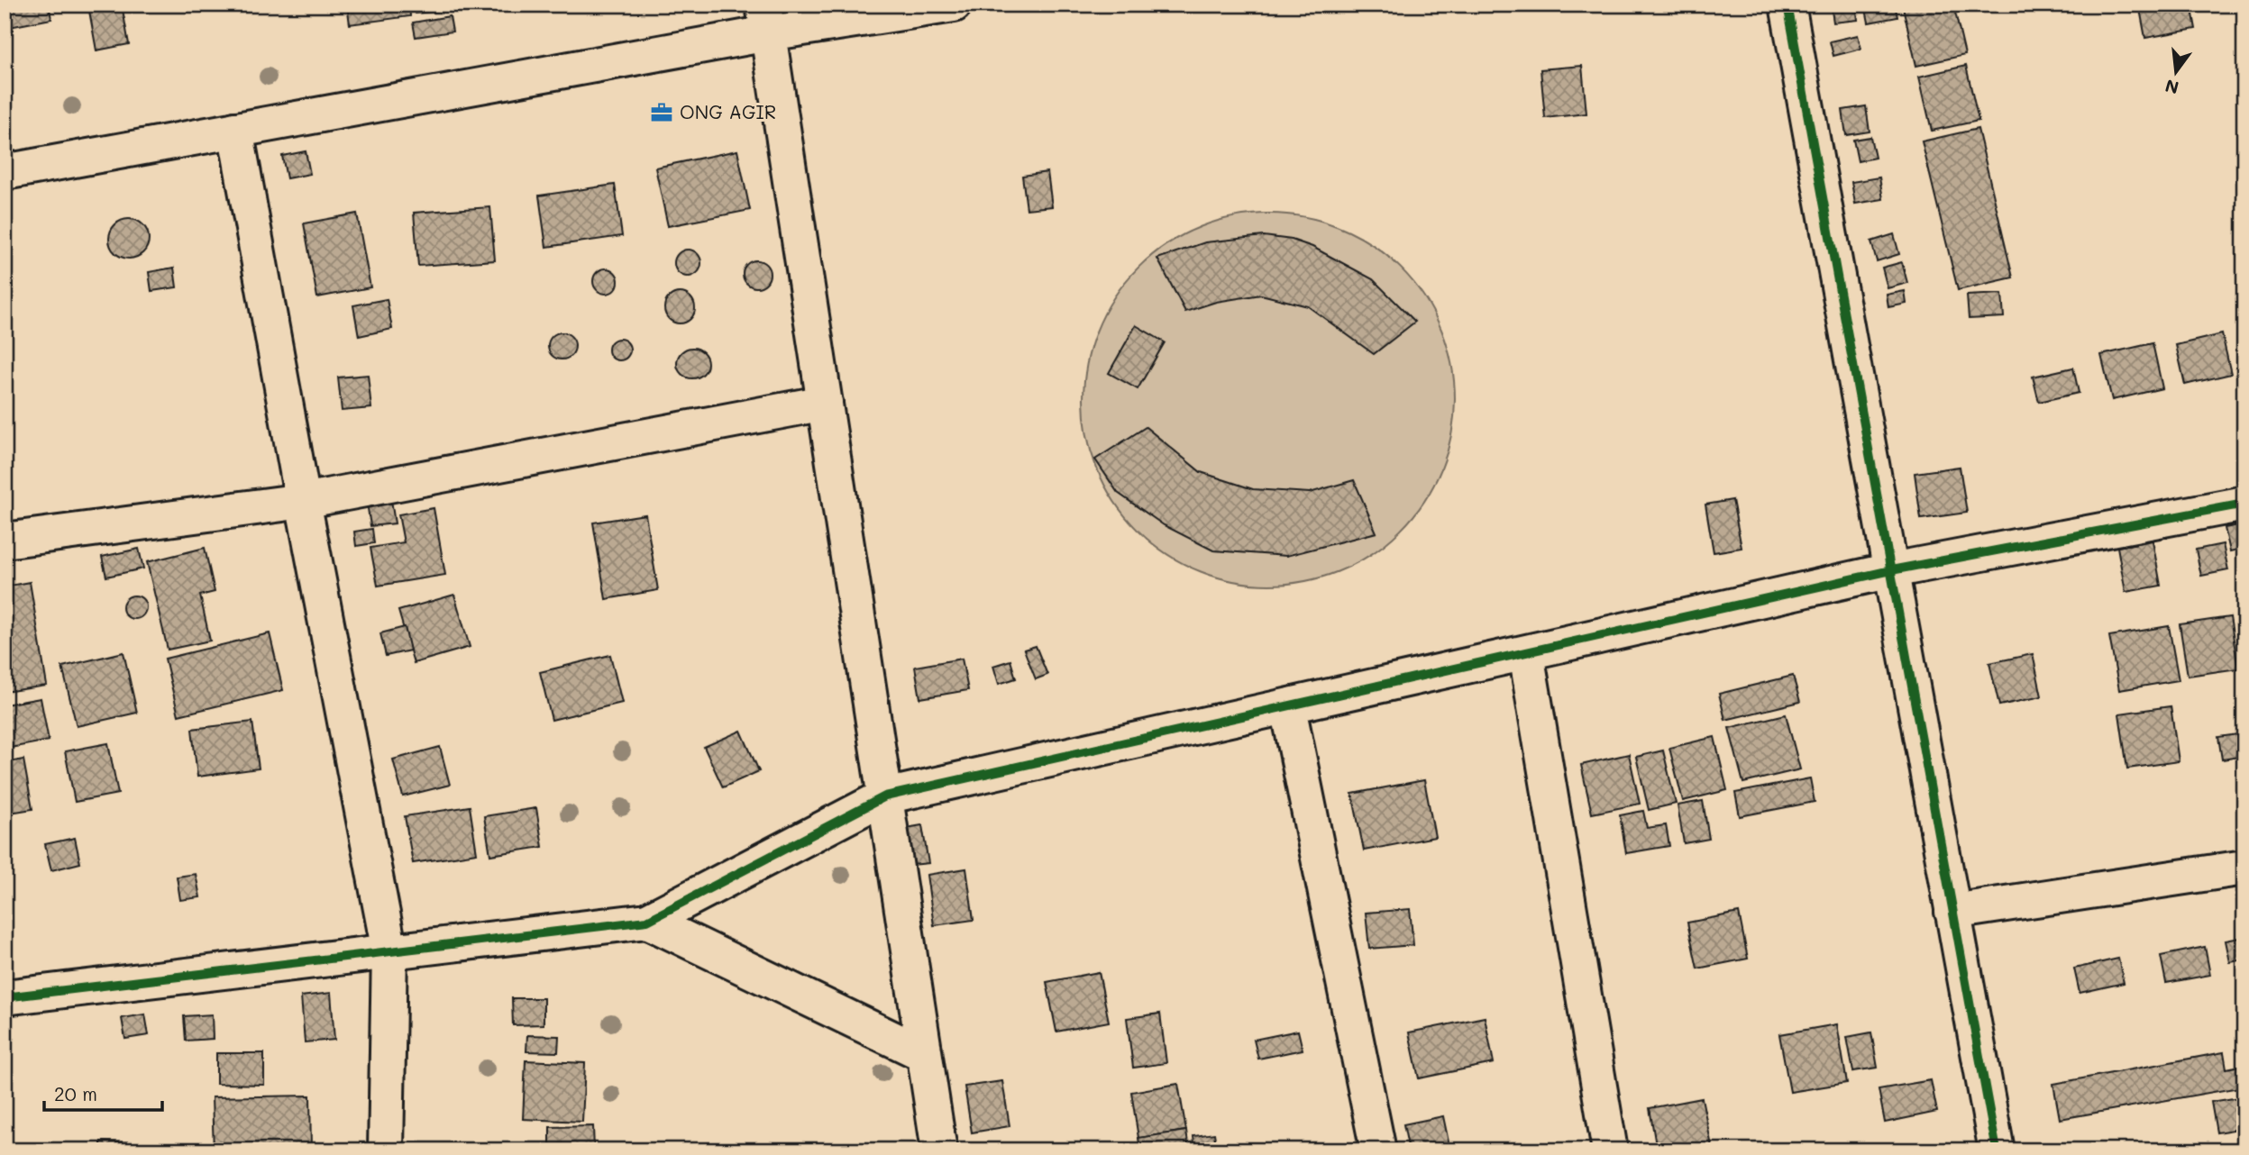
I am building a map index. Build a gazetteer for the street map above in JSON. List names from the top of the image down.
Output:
{
  "places": {
    "office": ["ONG AGIR"]
  },
  "scale_bar": "20 m",
  "north": "bottom"
}
